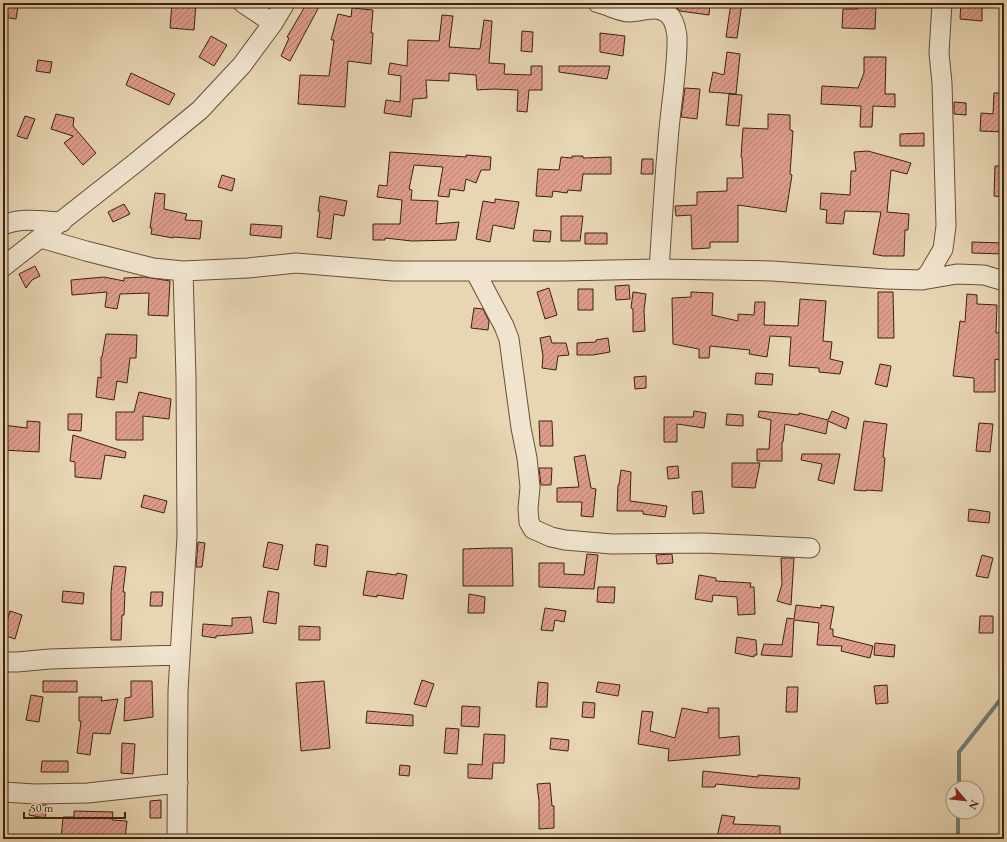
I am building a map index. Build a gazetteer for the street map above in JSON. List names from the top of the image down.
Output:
{
  "scale_bar": "50 m",
  "north": "bottom right"
}
